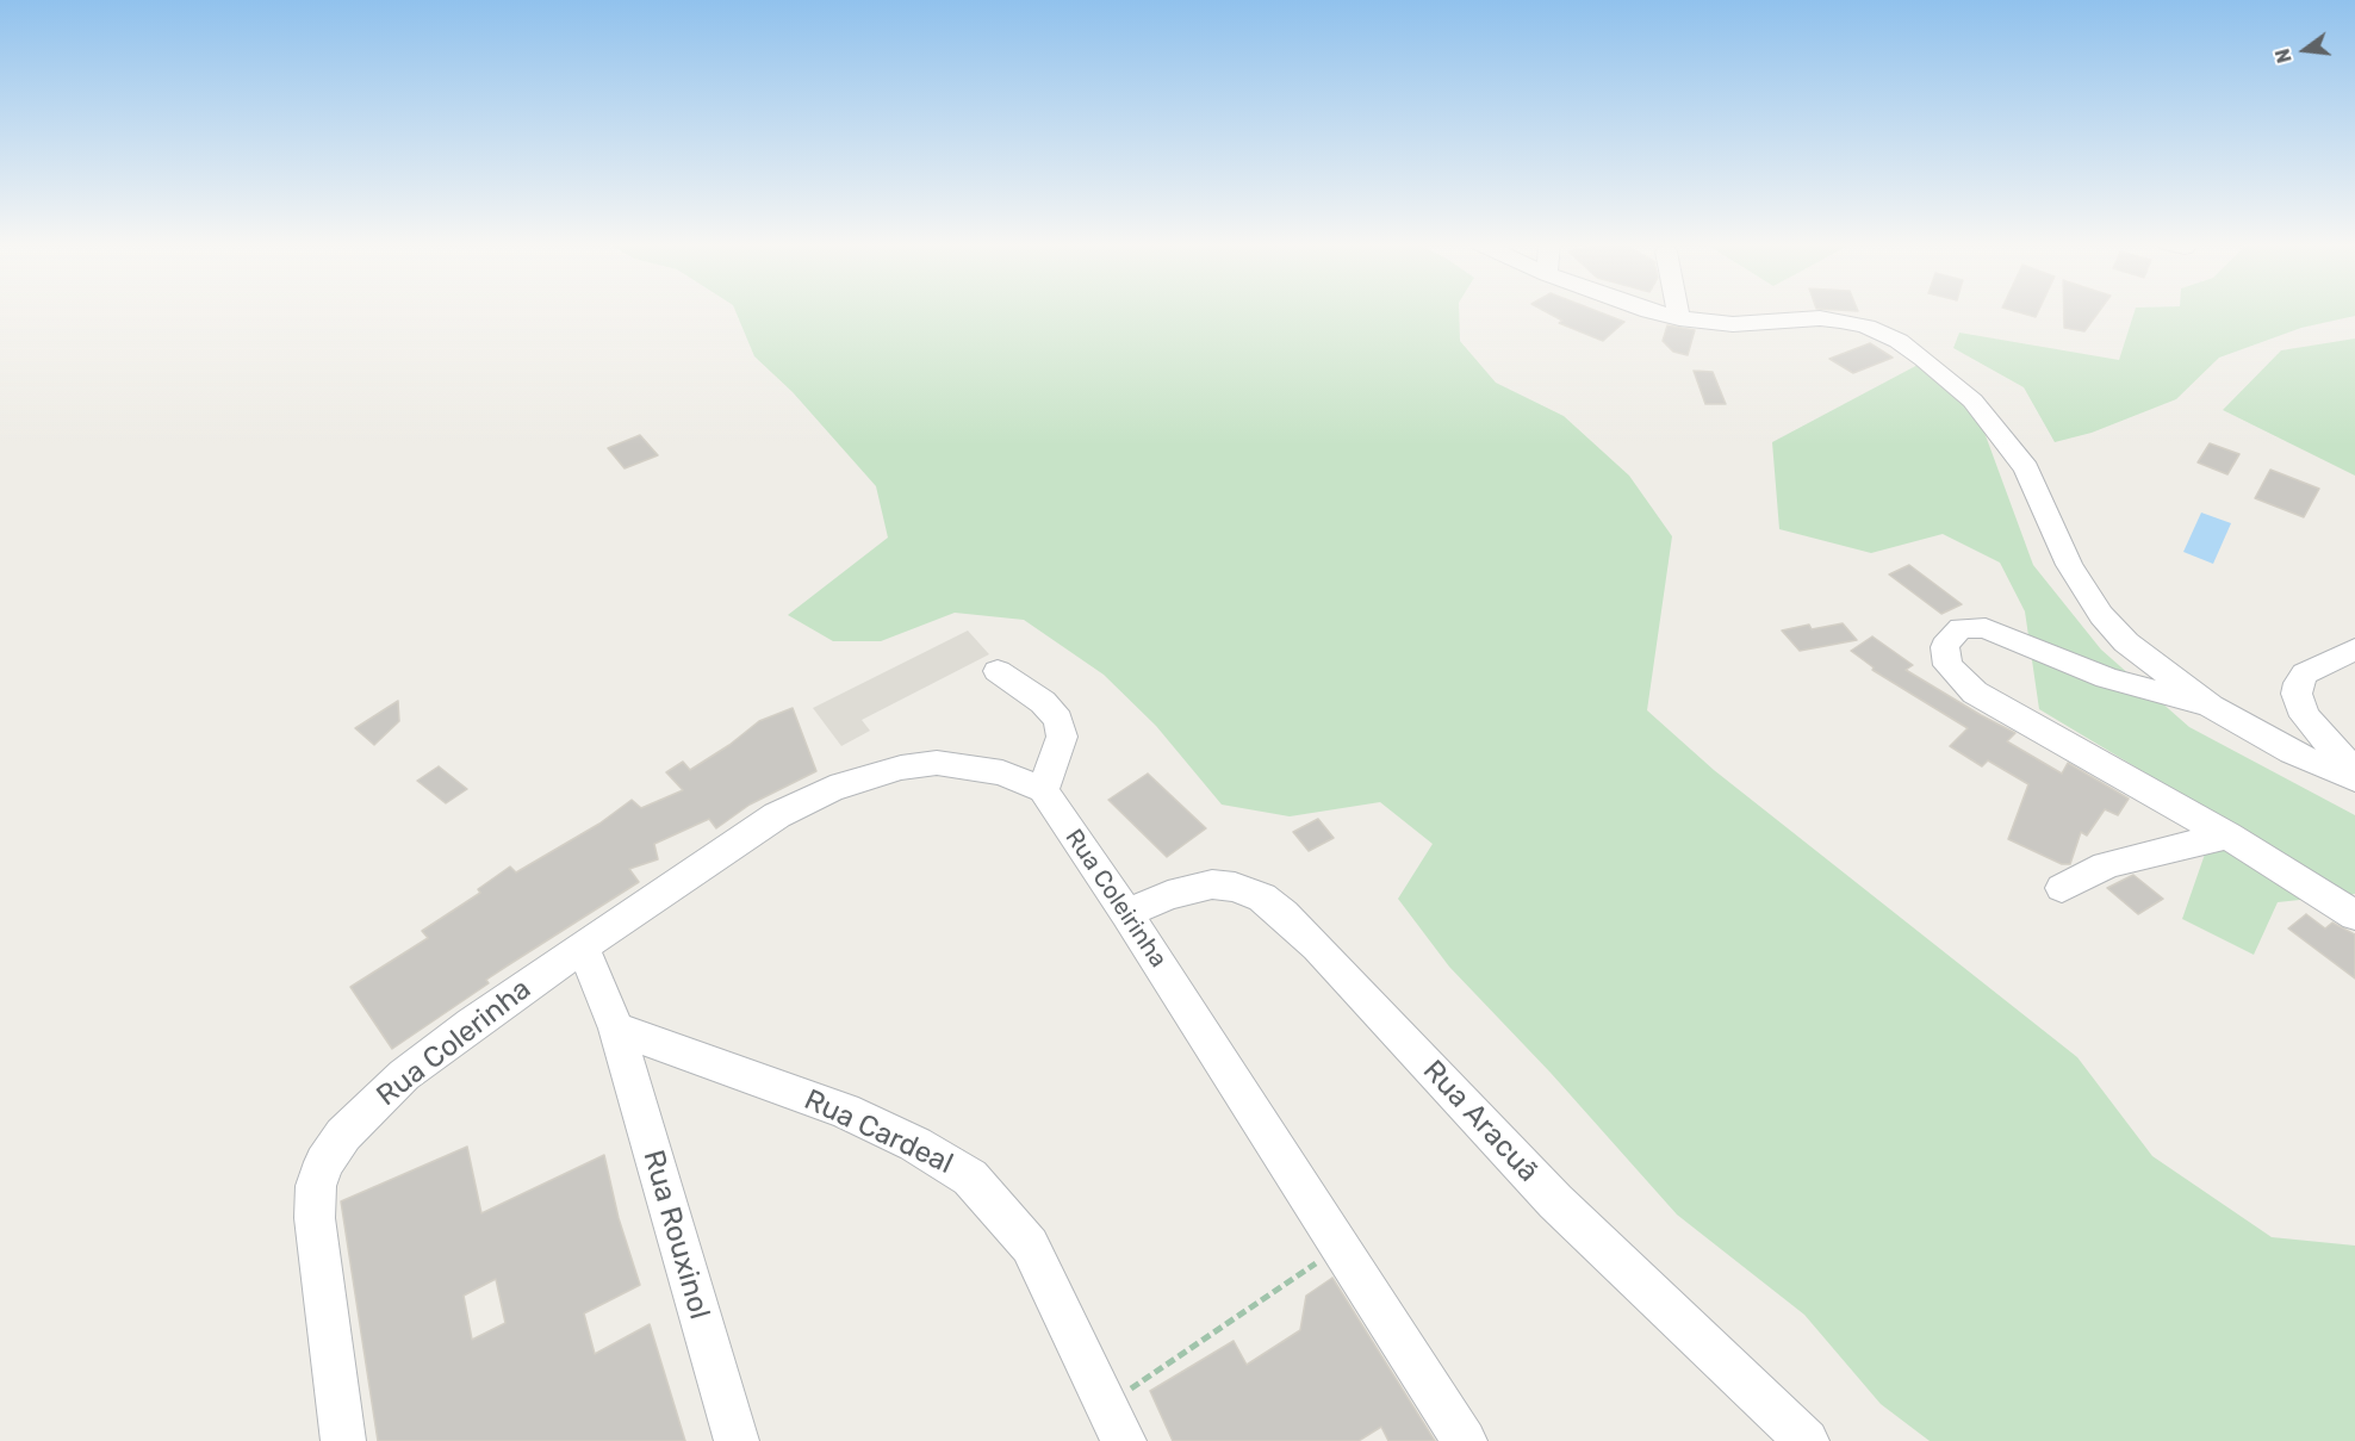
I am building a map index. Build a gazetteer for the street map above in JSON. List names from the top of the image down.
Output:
{
  "streets": {
    "street": [
      "Rua Coleirinha",
      "Rua Colerinha",
      "Rua Aracuã",
      "Rua Cardeal",
      "Rua Rouxinol"
    ]
  },
  "crossings": [
    ["Rua Coleirinha", "Rua Aracuã"],
    ["Rua Colerinha", "Rua Rouxinol"],
    ["Rua Cardeal", "Rua Rouxinol"]
  ],
  "north": "left"
}
